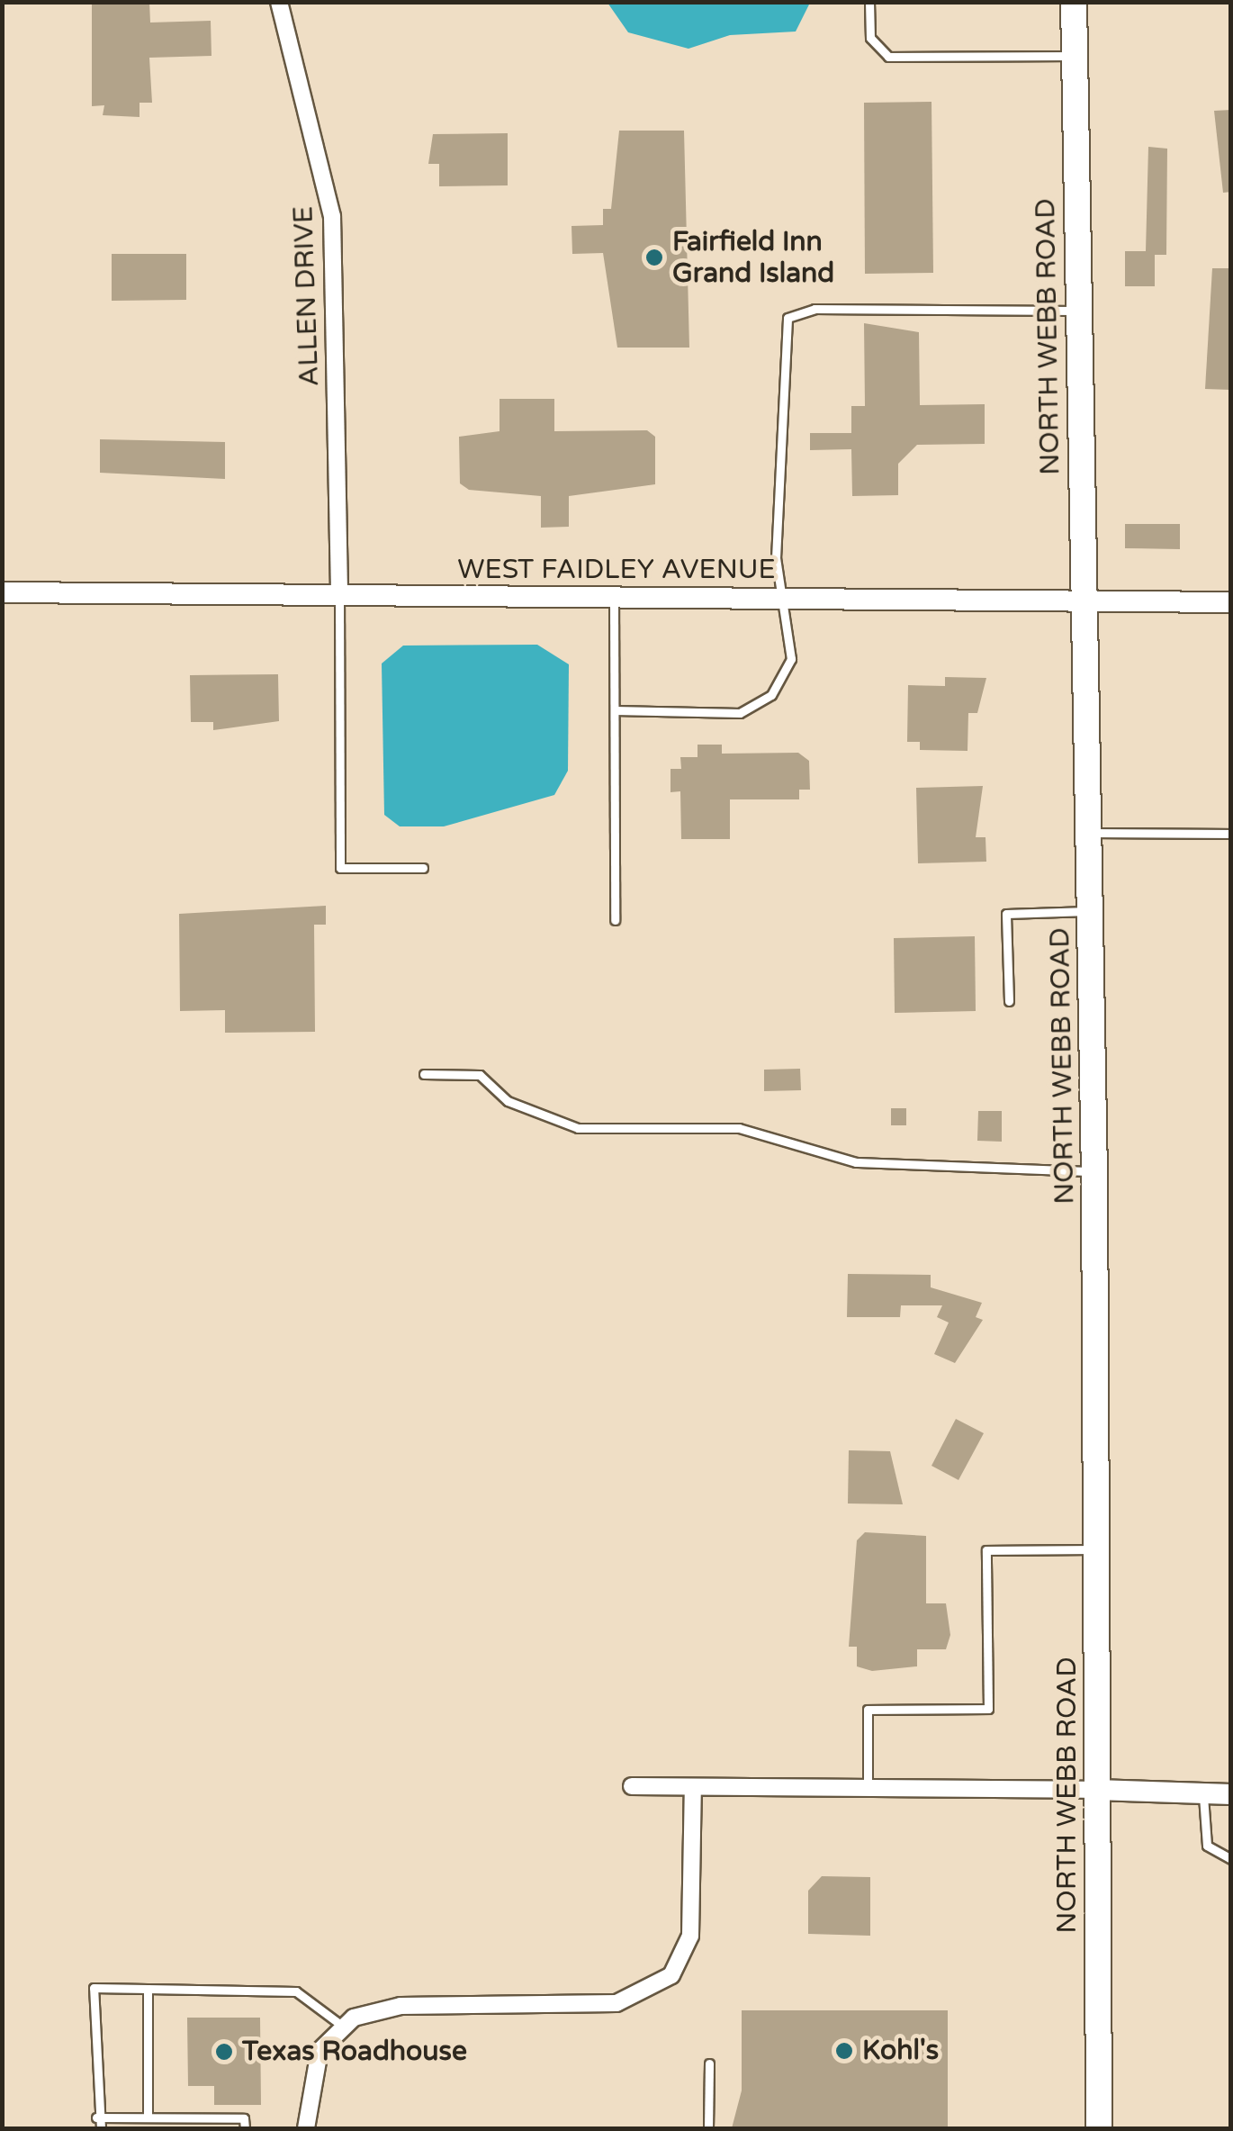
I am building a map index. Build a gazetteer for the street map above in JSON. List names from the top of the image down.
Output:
{
  "streets": {
    "main road": ["NORTH WEBB ROAD"],
    "street": ["ALLEN DRIVE", "WEST FAIDLEY AVENUE"]
  },
  "crossings": [
    ["ALLEN DRIVE", "WEST FAIDLEY AVENUE"],
    ["NORTH WEBB ROAD", "WEST FAIDLEY AVENUE"]
  ],
  "places": ["Fairfield Inn Grand Island", "Kohl's", "Texas Roadhouse"]
}
